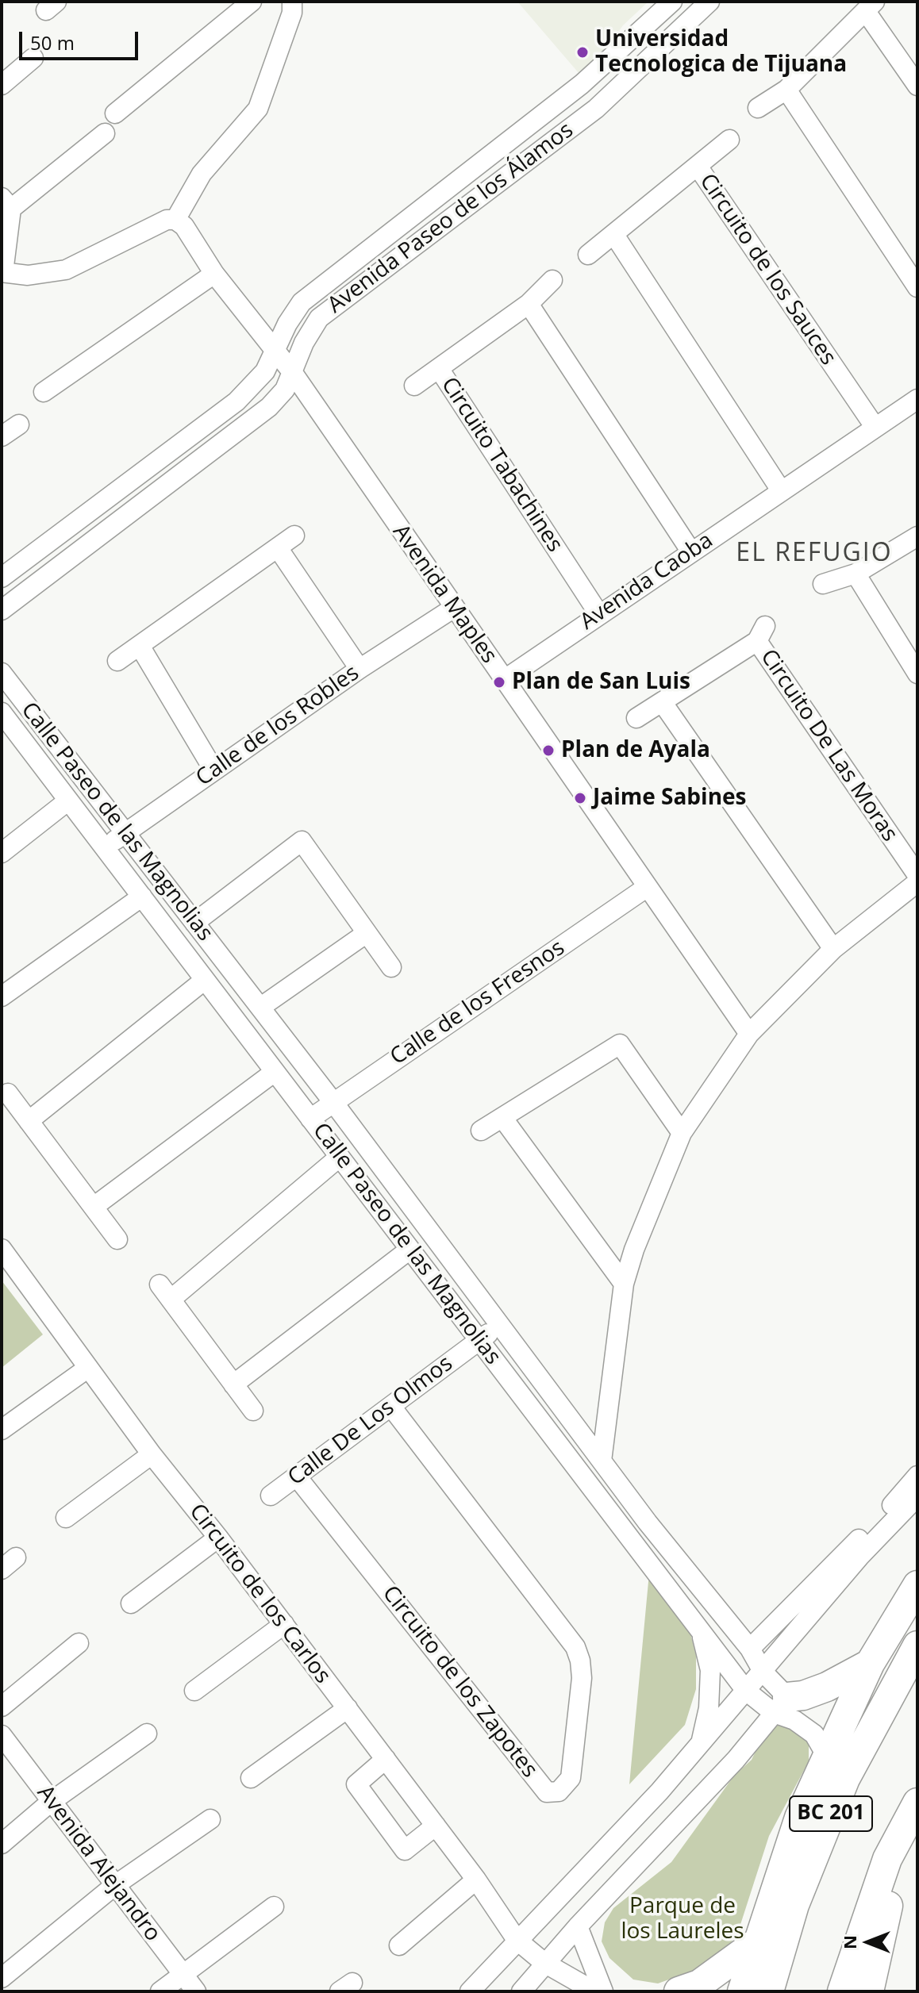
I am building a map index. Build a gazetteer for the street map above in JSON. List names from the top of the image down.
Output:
{
  "streets": {
    "highway": ["BC 201"],
    "street": [
      "Avenida Paseo de los Álamos",
      "Circuito de los Sauces",
      "Circuito Tabachines",
      "Avenida Caoba",
      "Avenida Maples",
      "Calle de los Robles",
      "Circuito De Las Moras",
      "Calle Paseo de las Magnolias",
      "Calle de los Fresnos",
      "Calle De Los Olmos",
      "Circuito de los Carlos",
      "Circuito de los Zapotes",
      "Avenida Alejandro"
    ]
  },
  "crossings": [
    ["Avenida Paseo de los Álamos", "Avenida Maples"],
    ["Circuito de los Sauces", "Avenida Caoba"],
    ["Circuito Tabachines", "Avenida Caoba"],
    ["Avenida Caoba", "Avenida Maples"],
    ["Avenida Maples", "Calle de los Robles"],
    ["Avenida Maples", "Calle de los Fresnos"],
    ["Calle de los Robles", "Calle Paseo de las Magnolias"],
    ["Calle Paseo de las Magnolias", "Calle de los Fresnos"],
    ["Calle Paseo de las Magnolias", "Calle De Los Olmos"],
    ["Calle De Los Olmos", "Circuito de los Zapotes"]
  ],
  "districts": ["EL REFUGIO"],
  "parks": ["Parque de los Laureles"],
  "places": [
    "Universidad Tecnologica de Tijuana",
    "Plan de San Luis",
    "Plan de Ayala",
    "Jaime Sabines"
  ],
  "scale_bar": "50 m",
  "north": "left"
}
